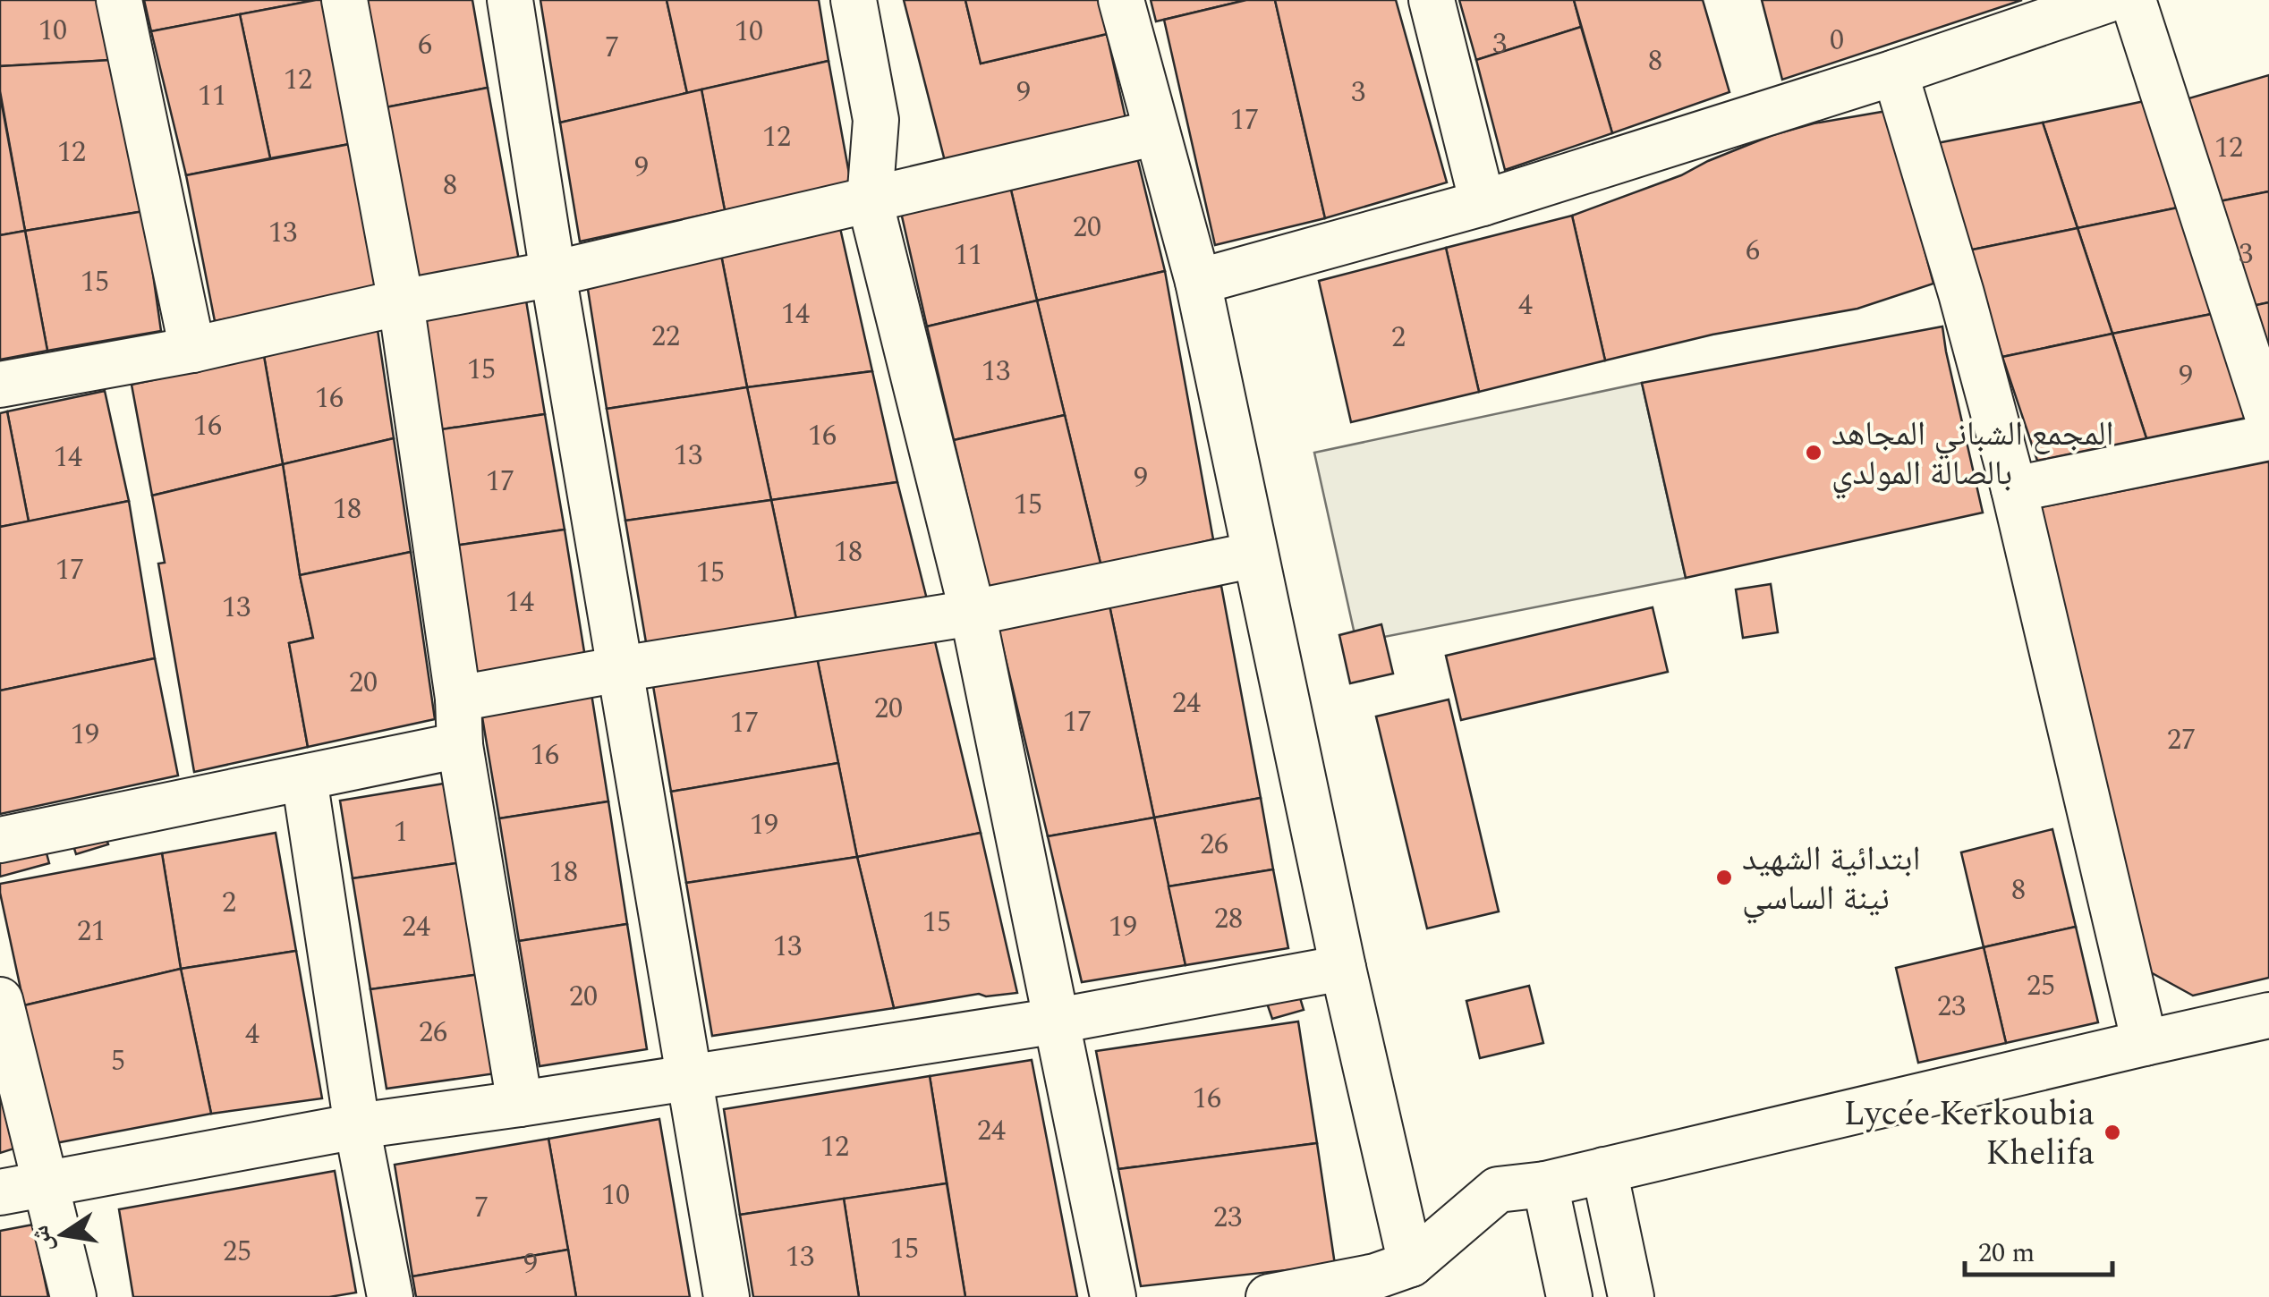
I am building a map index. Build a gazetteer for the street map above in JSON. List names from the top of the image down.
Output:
{
  "places": ["المجمع الشباني المجاهد بالصالة المولدي", "ابتدائية الشهيد نينة الساسي", "Lycée Kerkoubia Khelifa"],
  "house_numbers": [
    "10",
    "10",
    "0",
    "3",
    "6",
    "7",
    "8",
    "12",
    "9",
    "3",
    "11",
    "17",
    "12",
    "12",
    "12",
    "9",
    "8",
    "20",
    "13",
    "6",
    "3",
    "11",
    "15",
    "4",
    "14",
    "22",
    "2",
    "15",
    "13",
    "9",
    "16",
    "16",
    "16",
    "13",
    "14",
    "9",
    "17",
    "15",
    "18",
    "18",
    "17",
    "15",
    "14",
    "13",
    "20",
    "24",
    "20",
    "17",
    "17",
    "19",
    "27",
    "16",
    "19",
    "1",
    "26",
    "18",
    "8",
    "2",
    "28",
    "15",
    "24",
    "19",
    "21",
    "13",
    "25",
    "20",
    "23",
    "26",
    "4",
    "5",
    "16",
    "24",
    "12",
    "10",
    "7",
    "23",
    "15",
    "25",
    "13",
    "9"
  ],
  "scale_bar": "20 m",
  "north": "left"
}
